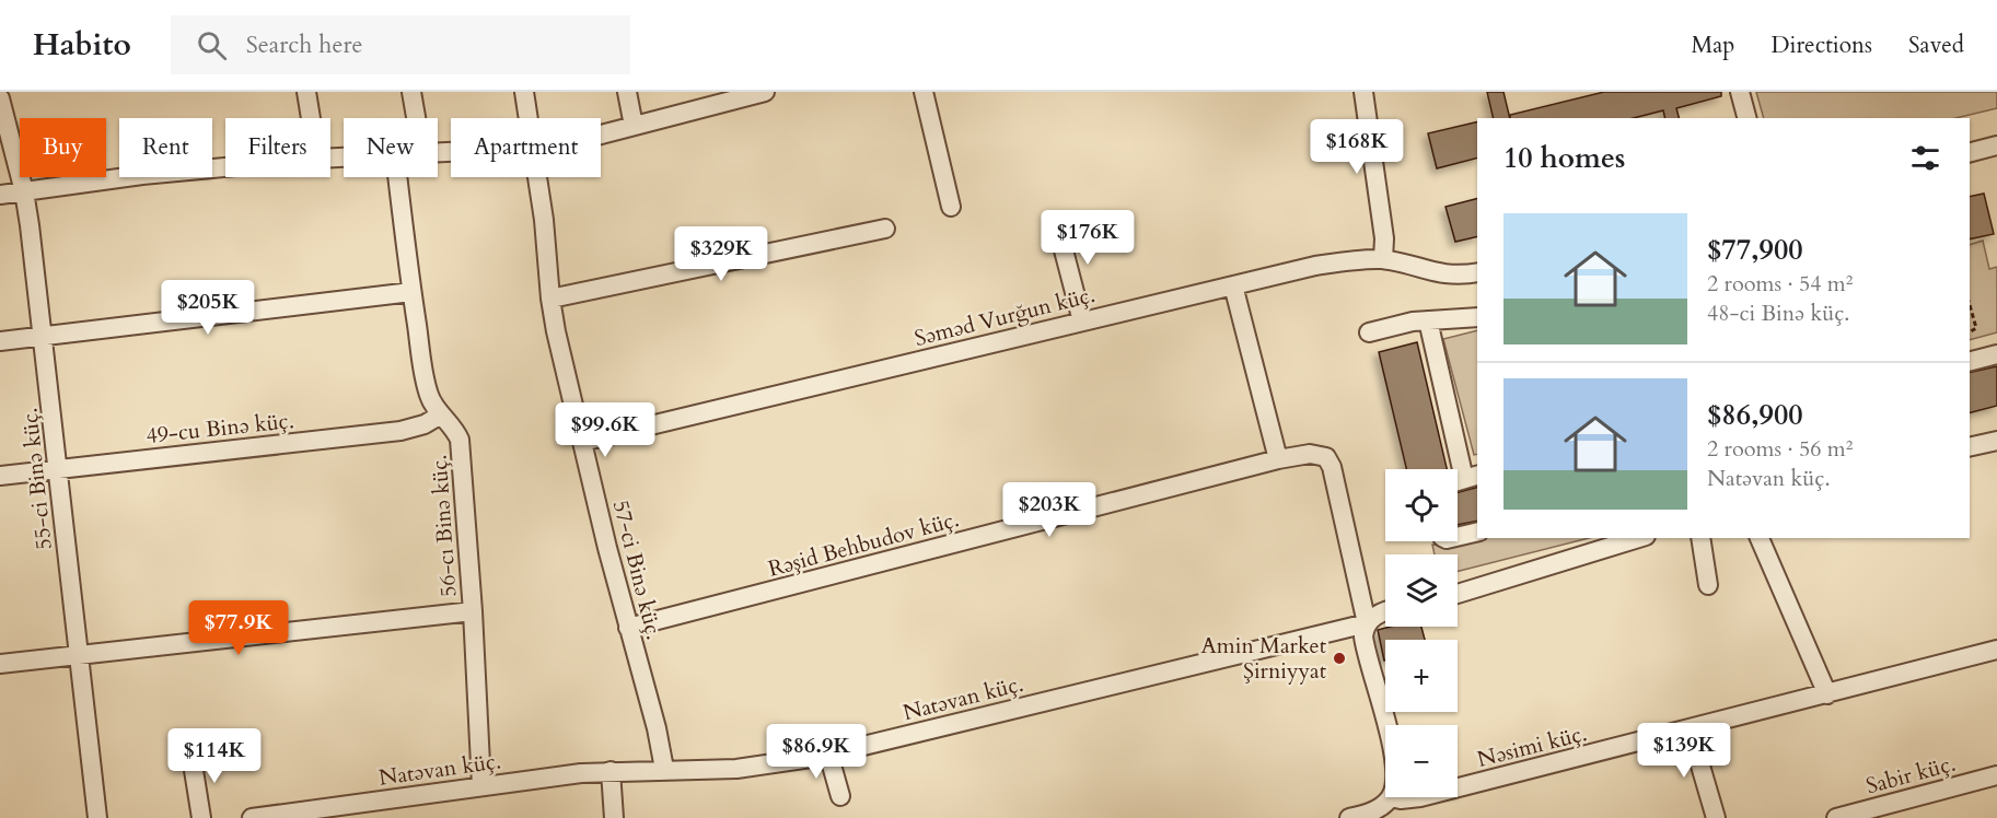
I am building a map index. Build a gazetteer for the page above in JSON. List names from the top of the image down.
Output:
{
  "streets": {
    "street": [
      "Səməd Vurğun küç.",
      "49-cu Binə küç.",
      "55-ci Binə küç.",
      "56-cı Binə küç.",
      "Rəşid Behbudov küç.",
      "57-ci Binə küç.",
      "Natəvan küç.",
      "Nəsimi küç.",
      "Sabir küç."
    ]
  },
  "crossings": [
    ["Səməd Vurğun küç.", "57-ci Binə küç."],
    ["49-cu Binə küç.", "55-ci Binə küç."],
    ["49-cu Binə küç.", "56-cı Binə küç."],
    ["56-cı Binə küç.", "Natəvan küç."],
    ["Rəşid Behbudov küç.", "57-ci Binə küç."],
    ["Rəşid Behbudov küç.", "Natəvan küç."],
    ["57-ci Binə küç.", "Natəvan küç."]
  ],
  "places": ["Amin Market Şirniyyat"],
  "page": {
    "header": "Habito",
    "search": "Search here",
    "nav": ["Map", "Directions", "Saved"],
    "chip": [
      "Buy",
      "Rent",
      "Filters",
      "New",
      "Apartment"
    ],
    "heading": "10 homes",
    "price": [
      "$168K",
      "$176K",
      "$329K",
      "$205K",
      "$99.6K",
      "$203K",
      "$77.9K",
      "$139K",
      "$86.9K",
      "$114K"
    ],
    "list": [
      {
        "name": "$77,900",
        "note": "2 rooms · 54 m² · 48-ci Binə küç."
      },
      {
        "name": "$86,900",
        "note": "2 rooms · 56 m² · Natəvan küç."
      }
    ],
    "map_buttons": ["+", "−"]
  }
}
